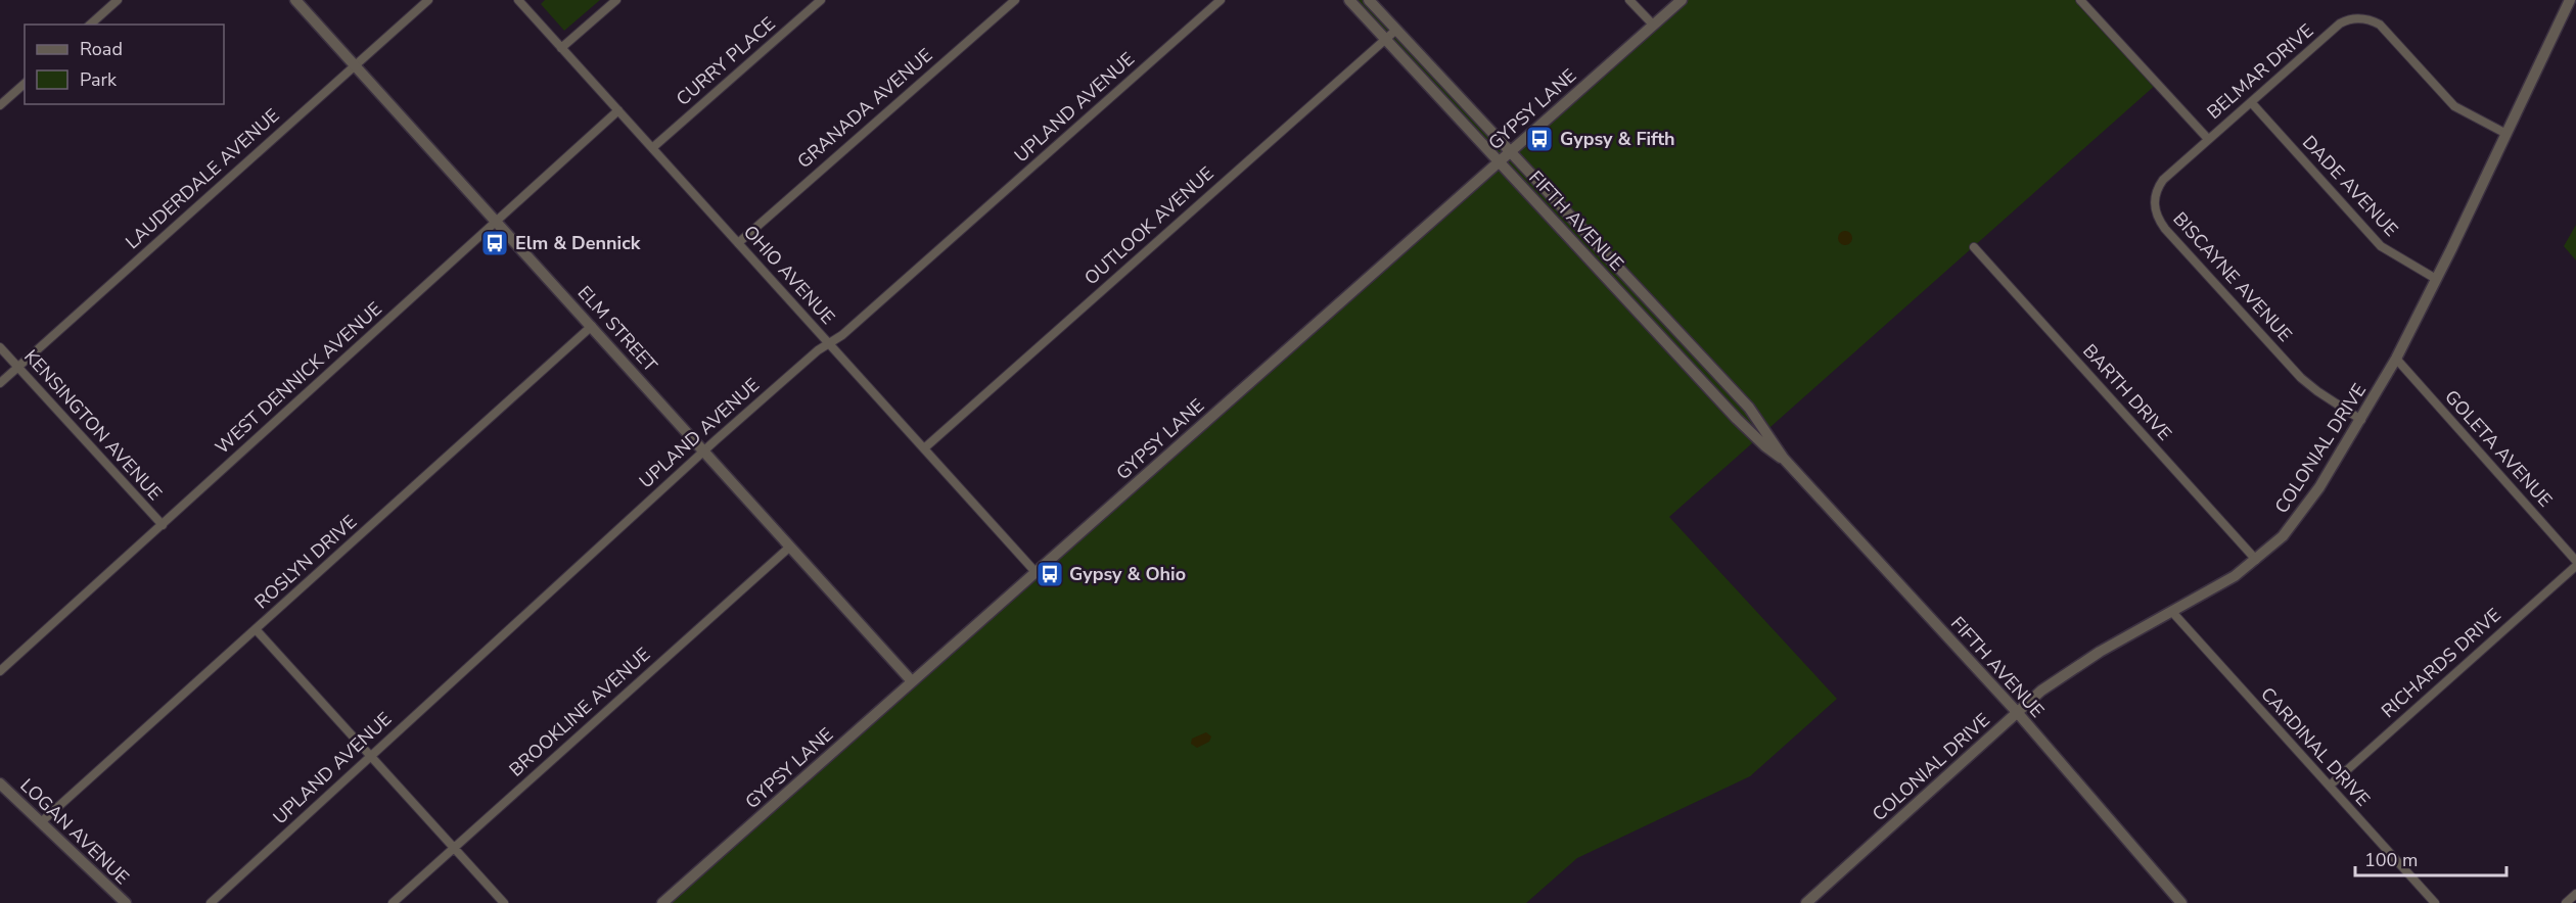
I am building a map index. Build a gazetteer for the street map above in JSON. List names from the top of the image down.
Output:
{
  "streets": {
    "street": [
      "CURRY PLACE",
      "BELMAR DRIVE",
      "UPLAND AVENUE",
      "GRANADA AVENUE",
      "GYPSY LANE",
      "LAUDERDALE AVENUE",
      "DADE AVENUE",
      "FIFTH AVENUE",
      "OUTLOOK AVENUE",
      "OHIO AVENUE",
      "BISCAYNE AVENUE",
      "ELM STREET",
      "WEST DENNICK AVENUE",
      "BARTH DRIVE",
      "KENSINGTON AVENUE",
      "COLONIAL DRIVE",
      "GOLETA AVENUE",
      "ROSLYN DRIVE",
      "RICHARDS DRIVE",
      "BROOKLINE AVENUE",
      "CARDINAL DRIVE",
      "LOGAN AVENUE"
    ]
  },
  "crossings": [
    ["CURRY PLACE", "OHIO AVENUE"],
    ["BELMAR DRIVE", "DADE AVENUE"],
    ["BELMAR DRIVE", "BISCAYNE AVENUE"],
    ["BELMAR DRIVE", "COLONIAL DRIVE"],
    ["UPLAND AVENUE", "OHIO AVENUE"],
    ["UPLAND AVENUE", "ELM STREET"],
    ["GRANADA AVENUE", "OHIO AVENUE"],
    ["GYPSY LANE", "FIFTH AVENUE"],
    ["GYPSY LANE", "OHIO AVENUE"],
    ["GYPSY LANE", "ELM STREET"],
    ["LAUDERDALE AVENUE", "ELM STREET"],
    ["LAUDERDALE AVENUE", "KENSINGTON AVENUE"],
    ["DADE AVENUE", "COLONIAL DRIVE"],
    ["FIFTH AVENUE", "OUTLOOK AVENUE"],
    ["FIFTH AVENUE", "COLONIAL DRIVE"],
    ["OUTLOOK AVENUE", "OHIO AVENUE"],
    ["OHIO AVENUE", "WEST DENNICK AVENUE"],
    ["BISCAYNE AVENUE", "COLONIAL DRIVE"],
    ["ELM STREET", "WEST DENNICK AVENUE"],
    ["ELM STREET", "ROSLYN DRIVE"],
    ["ELM STREET", "BROOKLINE AVENUE"],
    ["WEST DENNICK AVENUE", "KENSINGTON AVENUE"],
    ["BARTH DRIVE", "COLONIAL DRIVE"],
    ["COLONIAL DRIVE", "GOLETA AVENUE"],
    ["COLONIAL DRIVE", "CARDINAL DRIVE"],
    ["ROSLYN DRIVE", "LOGAN AVENUE"],
    ["RICHARDS DRIVE", "CARDINAL DRIVE"]
  ],
  "places": {
    "bus stop": ["Gypsy & Fifth", "Elm & Dennick", "Gypsy & Ohio"]
  },
  "legend": ["Road", "Park"],
  "scale_bar": "100 m"
}
